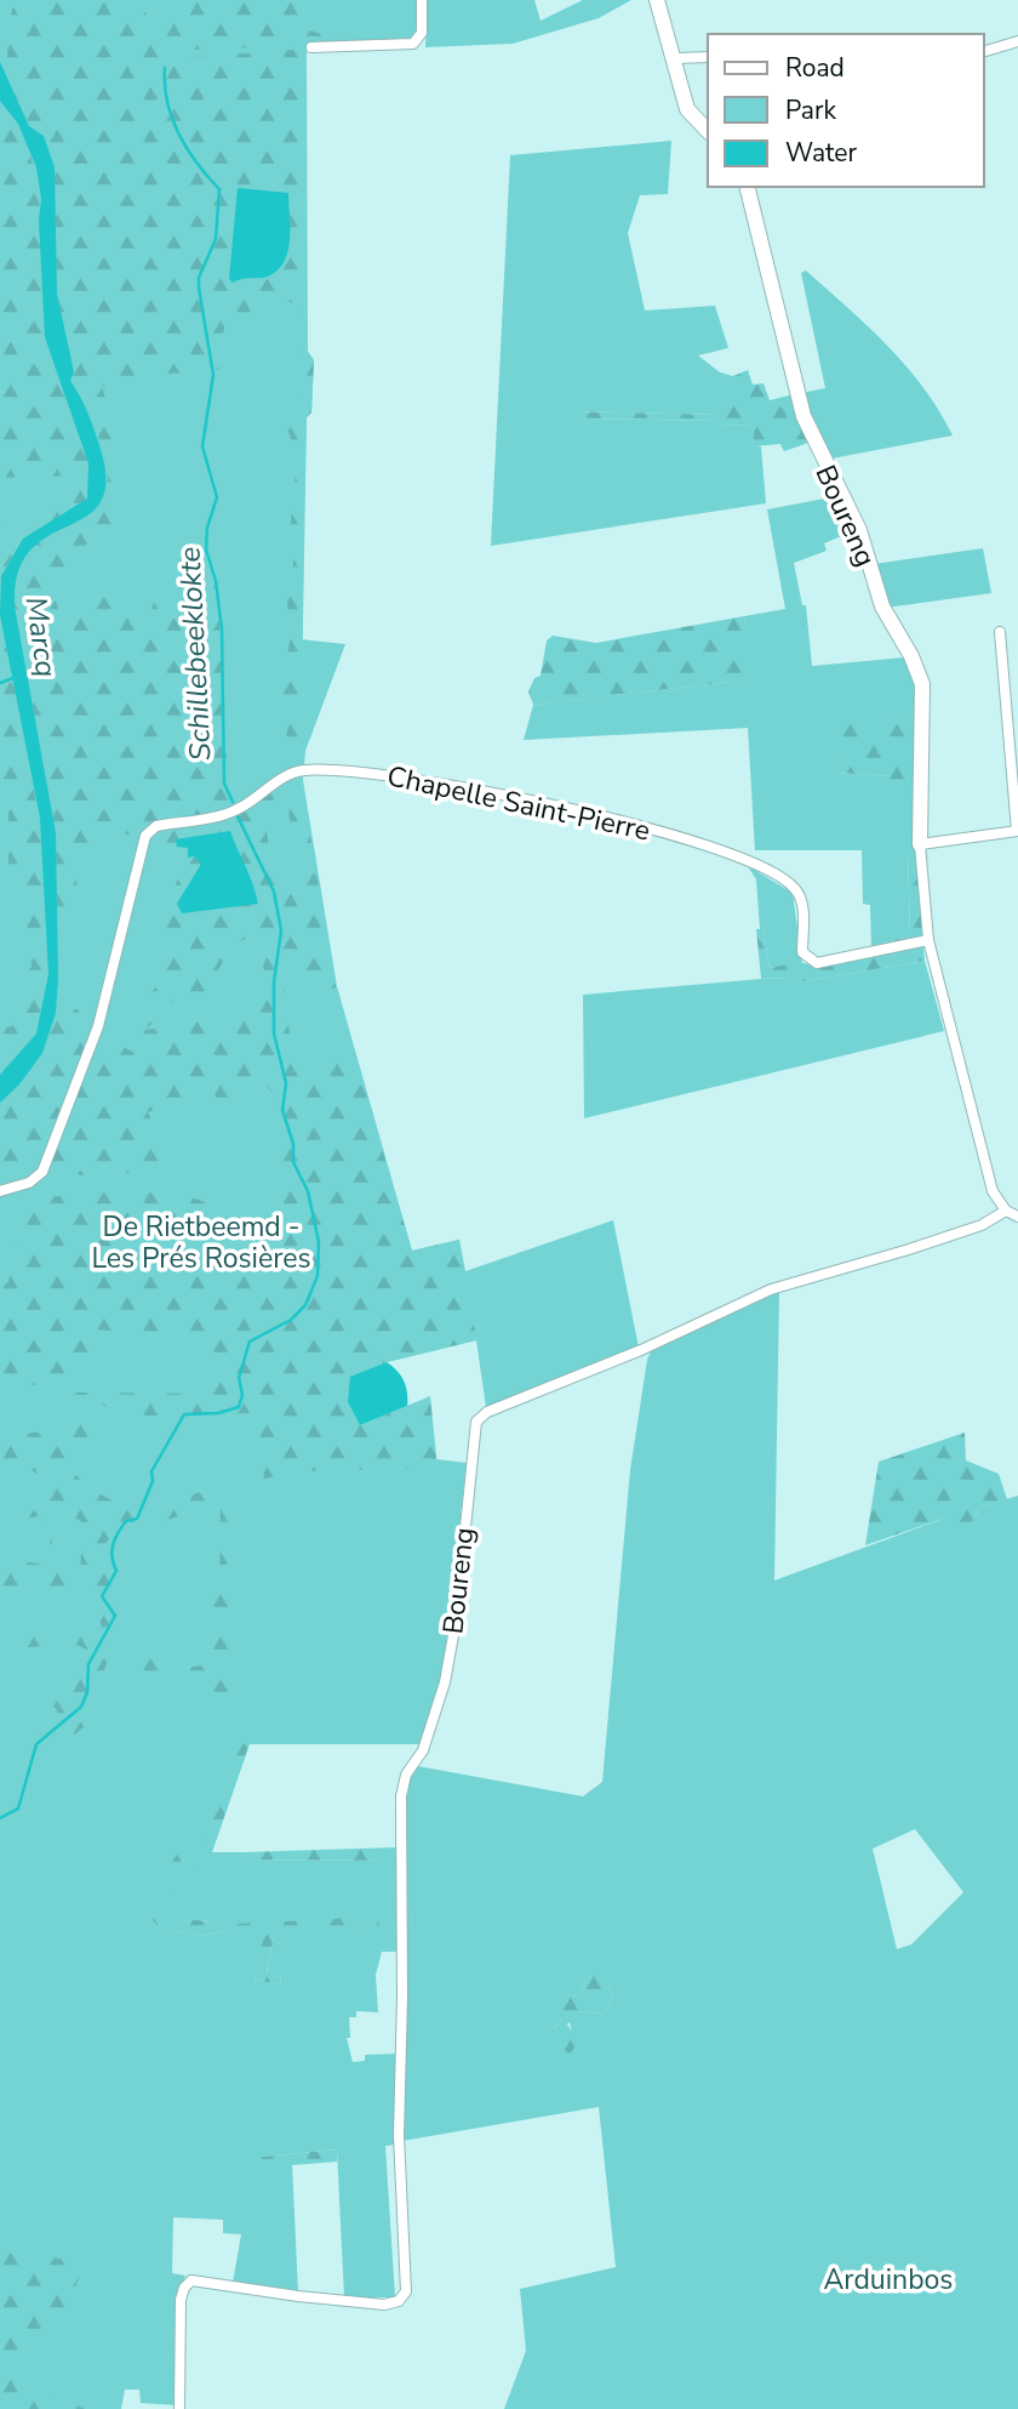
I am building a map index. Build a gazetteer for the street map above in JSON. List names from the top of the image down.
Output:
{
  "streets": {
    "street": ["Boureng", "Chapelle Saint-Pierre"]
  },
  "crossings": [
    ["Boureng", "Chapelle Saint-Pierre"]
  ],
  "water": ["Marcq", "Schillebeeklokte"],
  "parks": ["De Rietbeemd - Les Prés Rosières", "Arduinbos"],
  "legend": ["Road", "Park", "Water"]
}
